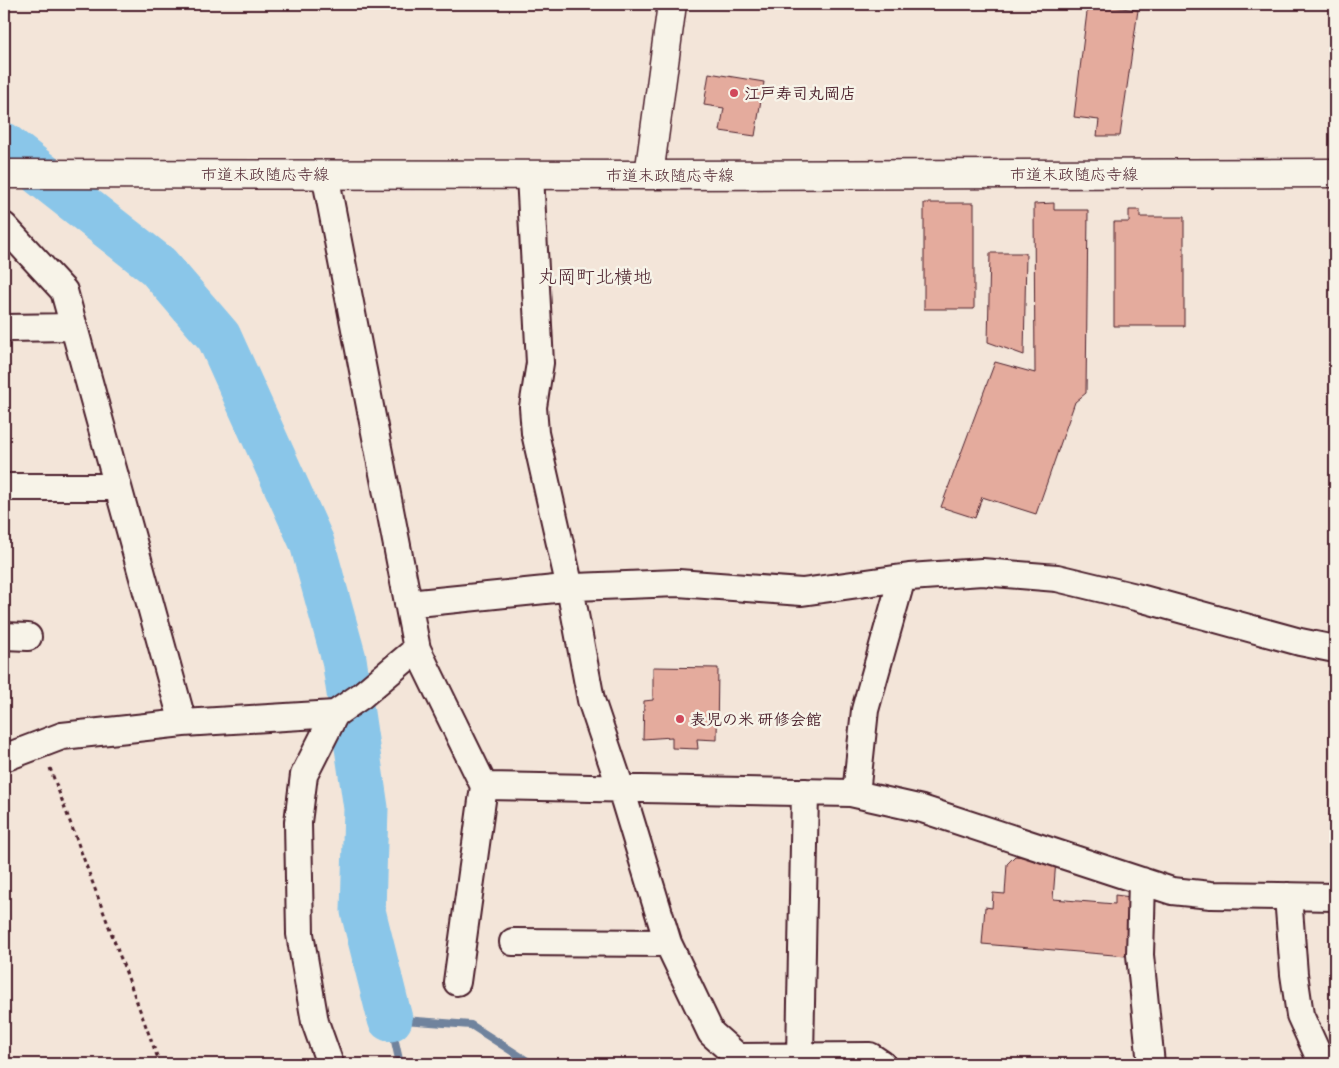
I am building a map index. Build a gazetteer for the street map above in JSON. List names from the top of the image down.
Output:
{
  "streets": {
    "street": ["市道末政随応寺線"]
  },
  "districts": ["丸岡町北横地"],
  "places": ["江戸寿司丸岡店", "表児の米 研修会館"]
}
